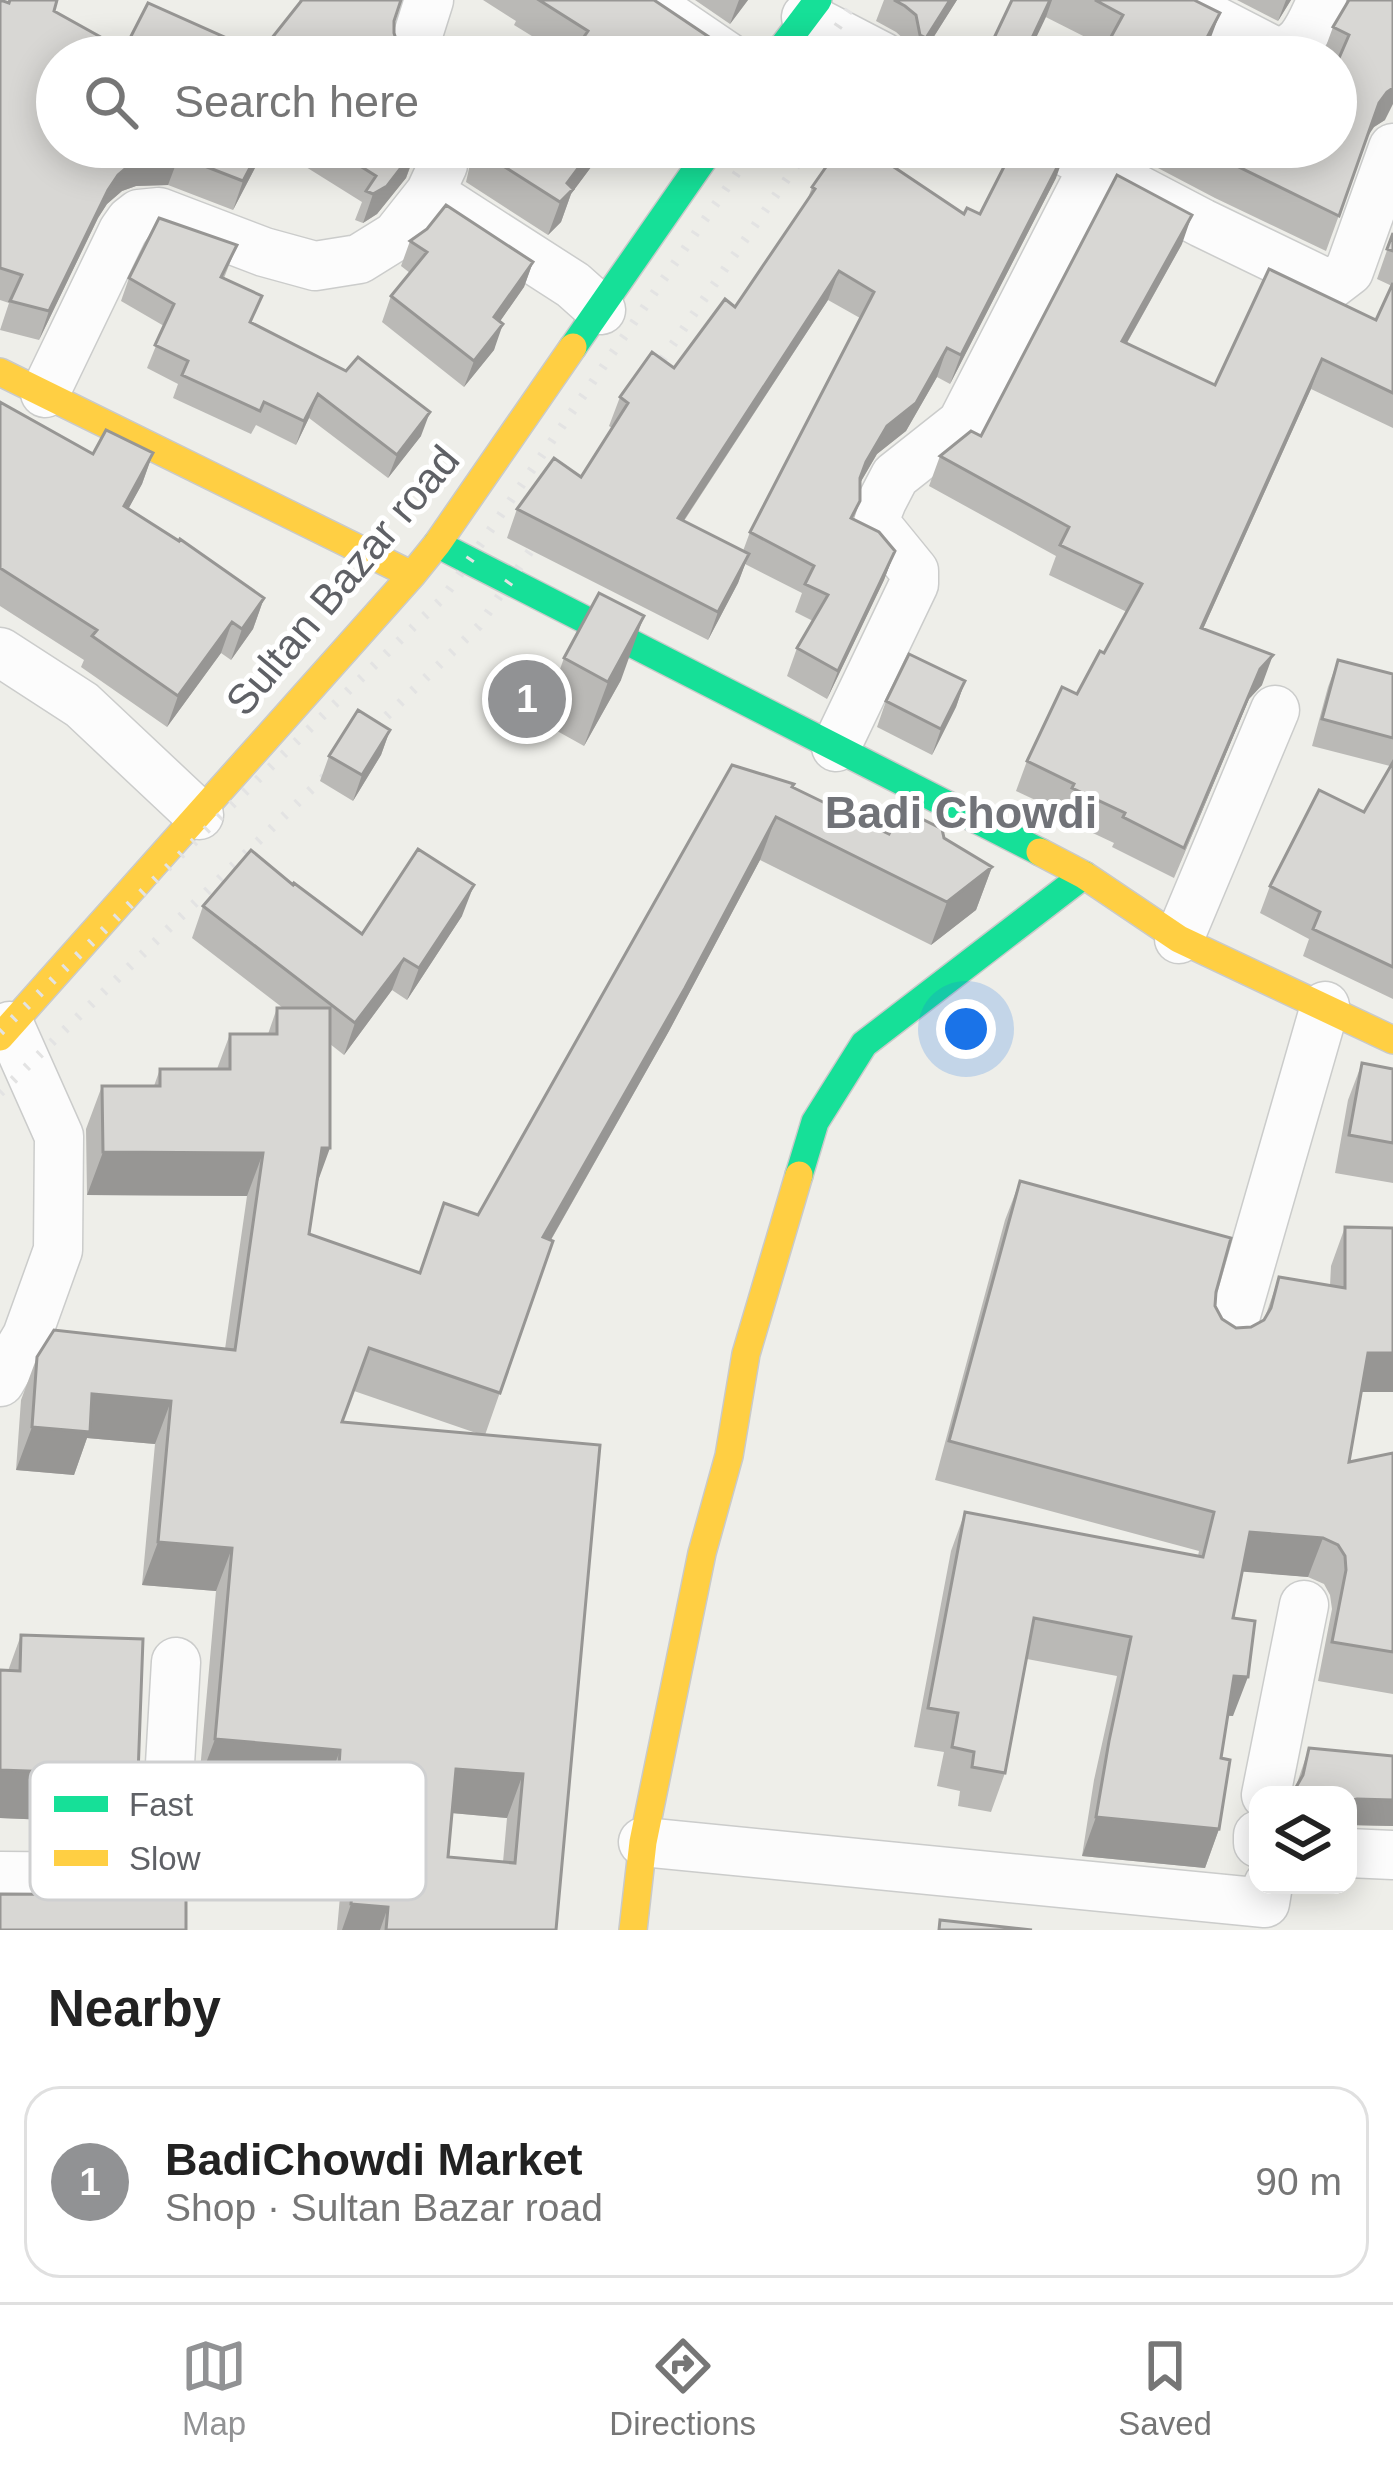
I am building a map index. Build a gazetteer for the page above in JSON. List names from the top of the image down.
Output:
{
  "streets": {
    "street": ["Sultan Bazar road"]
  },
  "districts": ["Badi Chowdi"],
  "legend": ["Fast", "Slow"],
  "page": {
    "search": "Search here",
    "pins": "1",
    "heading": "Nearby",
    "list": [
      {
        "mark": "1",
        "name": "BadiChowdi Market",
        "note": "Shop · Sultan Bazar road",
        "value": "90 m"
      }
    ],
    "nav": ["Map", "Directions", "Saved"]
  }
}
